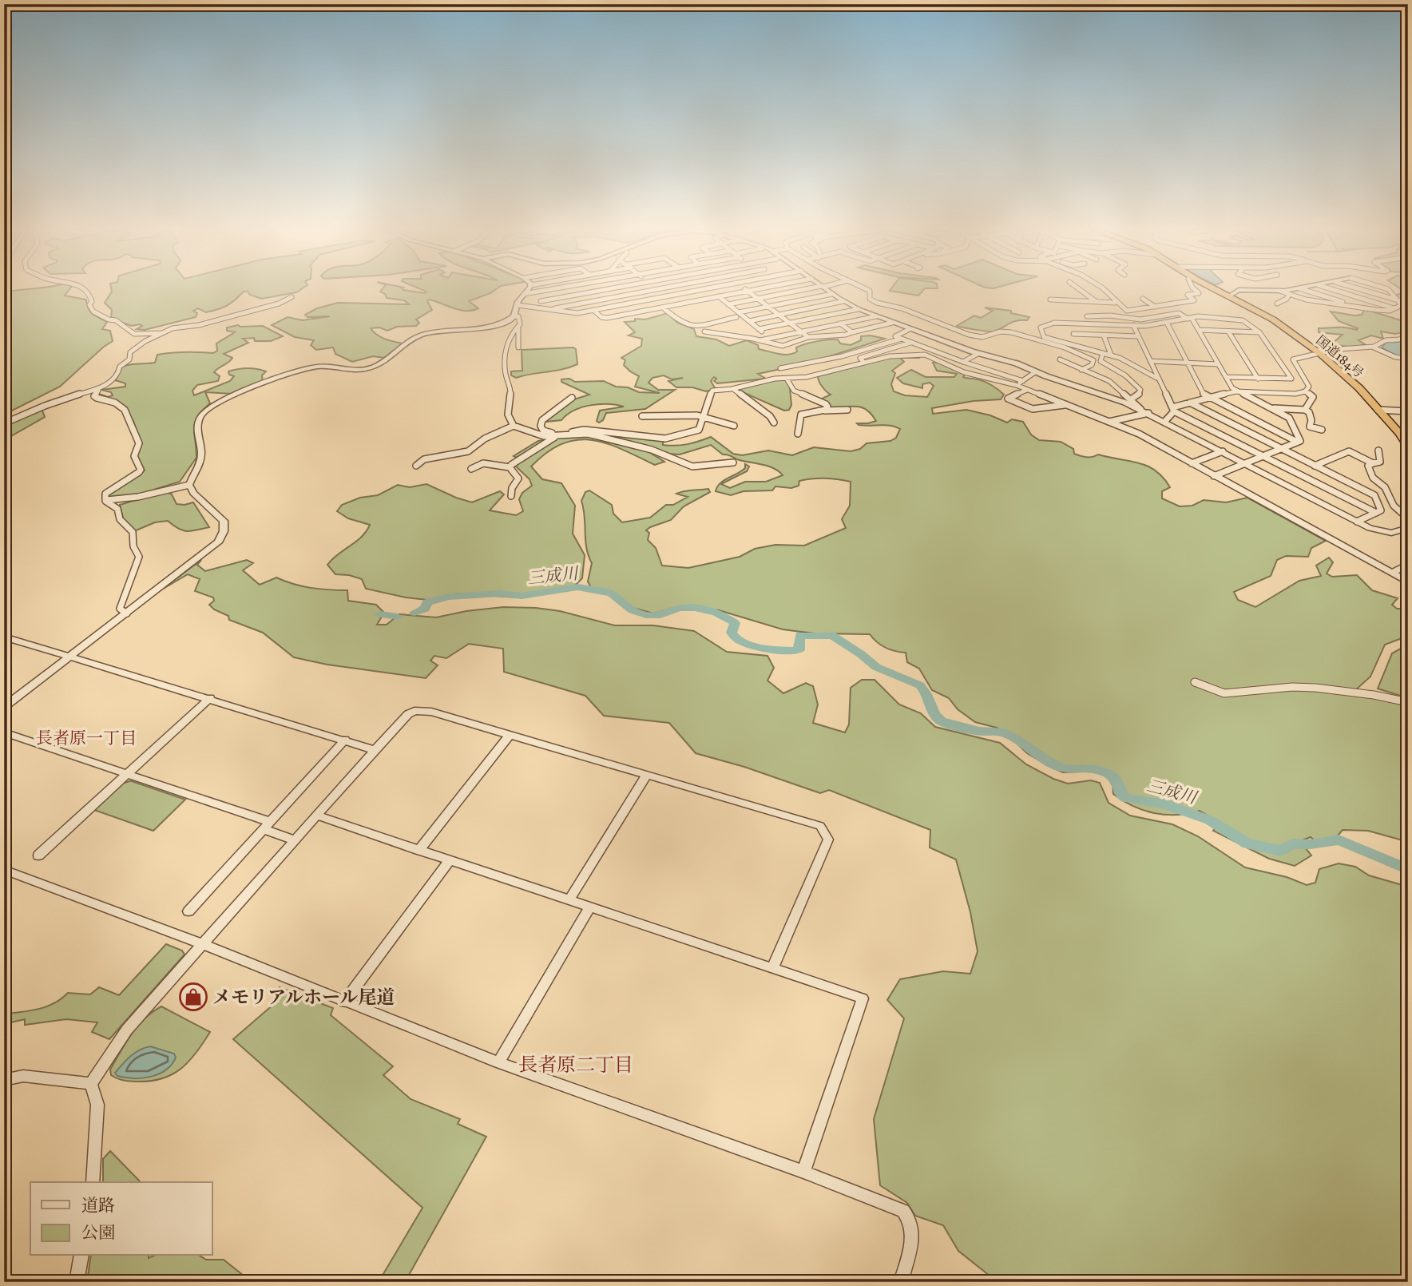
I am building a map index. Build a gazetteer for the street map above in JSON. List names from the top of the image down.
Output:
{
  "streets": {
    "highway": ["国道184号"]
  },
  "districts": ["長者原一丁目", "長者原二丁目"],
  "water": ["三成川"],
  "places": {
    "shop": ["メモリアルホール尾道"]
  },
  "legend": ["道路", "公園"]
}
